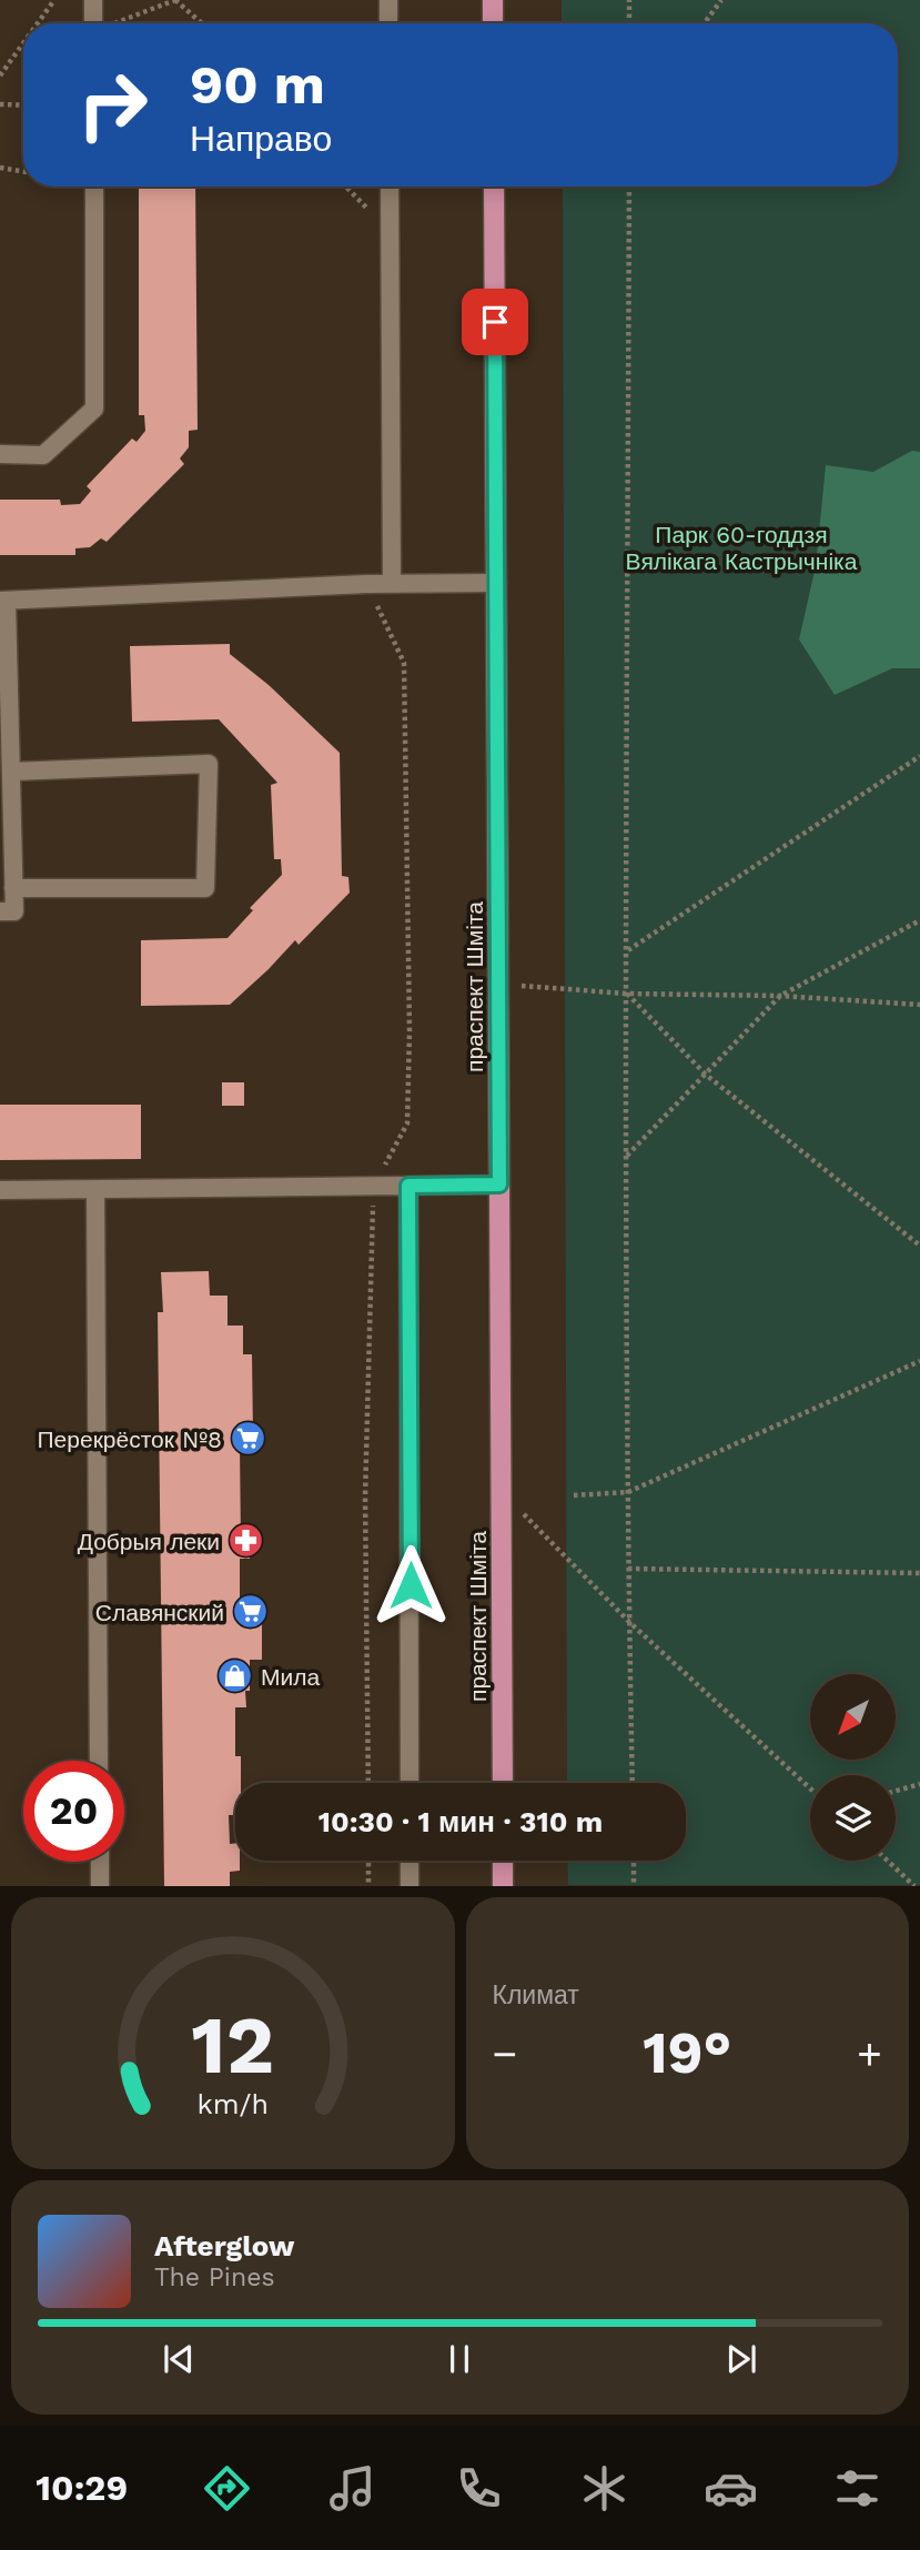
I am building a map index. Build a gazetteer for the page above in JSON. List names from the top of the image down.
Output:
{
  "streets": {
    "main road": ["праспект Шміта"]
  },
  "parks": ["Парк 60-годдзя Вялікага Кастрычніка"],
  "places": {
    "supermarket": ["Перекрёсток №8", "Славянский"],
    "pharmacy": ["Добрыя леки"],
    "shop": ["Мила"]
  },
  "north": "bottom left",
  "page": {
    "turn": ["90 m", "Направо"],
    "limit": "20",
    "trip": "10:30 · 1 мин · 310 m",
    "tile": "Климат",
    "heat": ["−", "19°", "+"],
    "song": ["Afterglow", "The Pines"],
    "tabs": "10:29",
    "gauge": ["12", "km/h"]
  }
}
